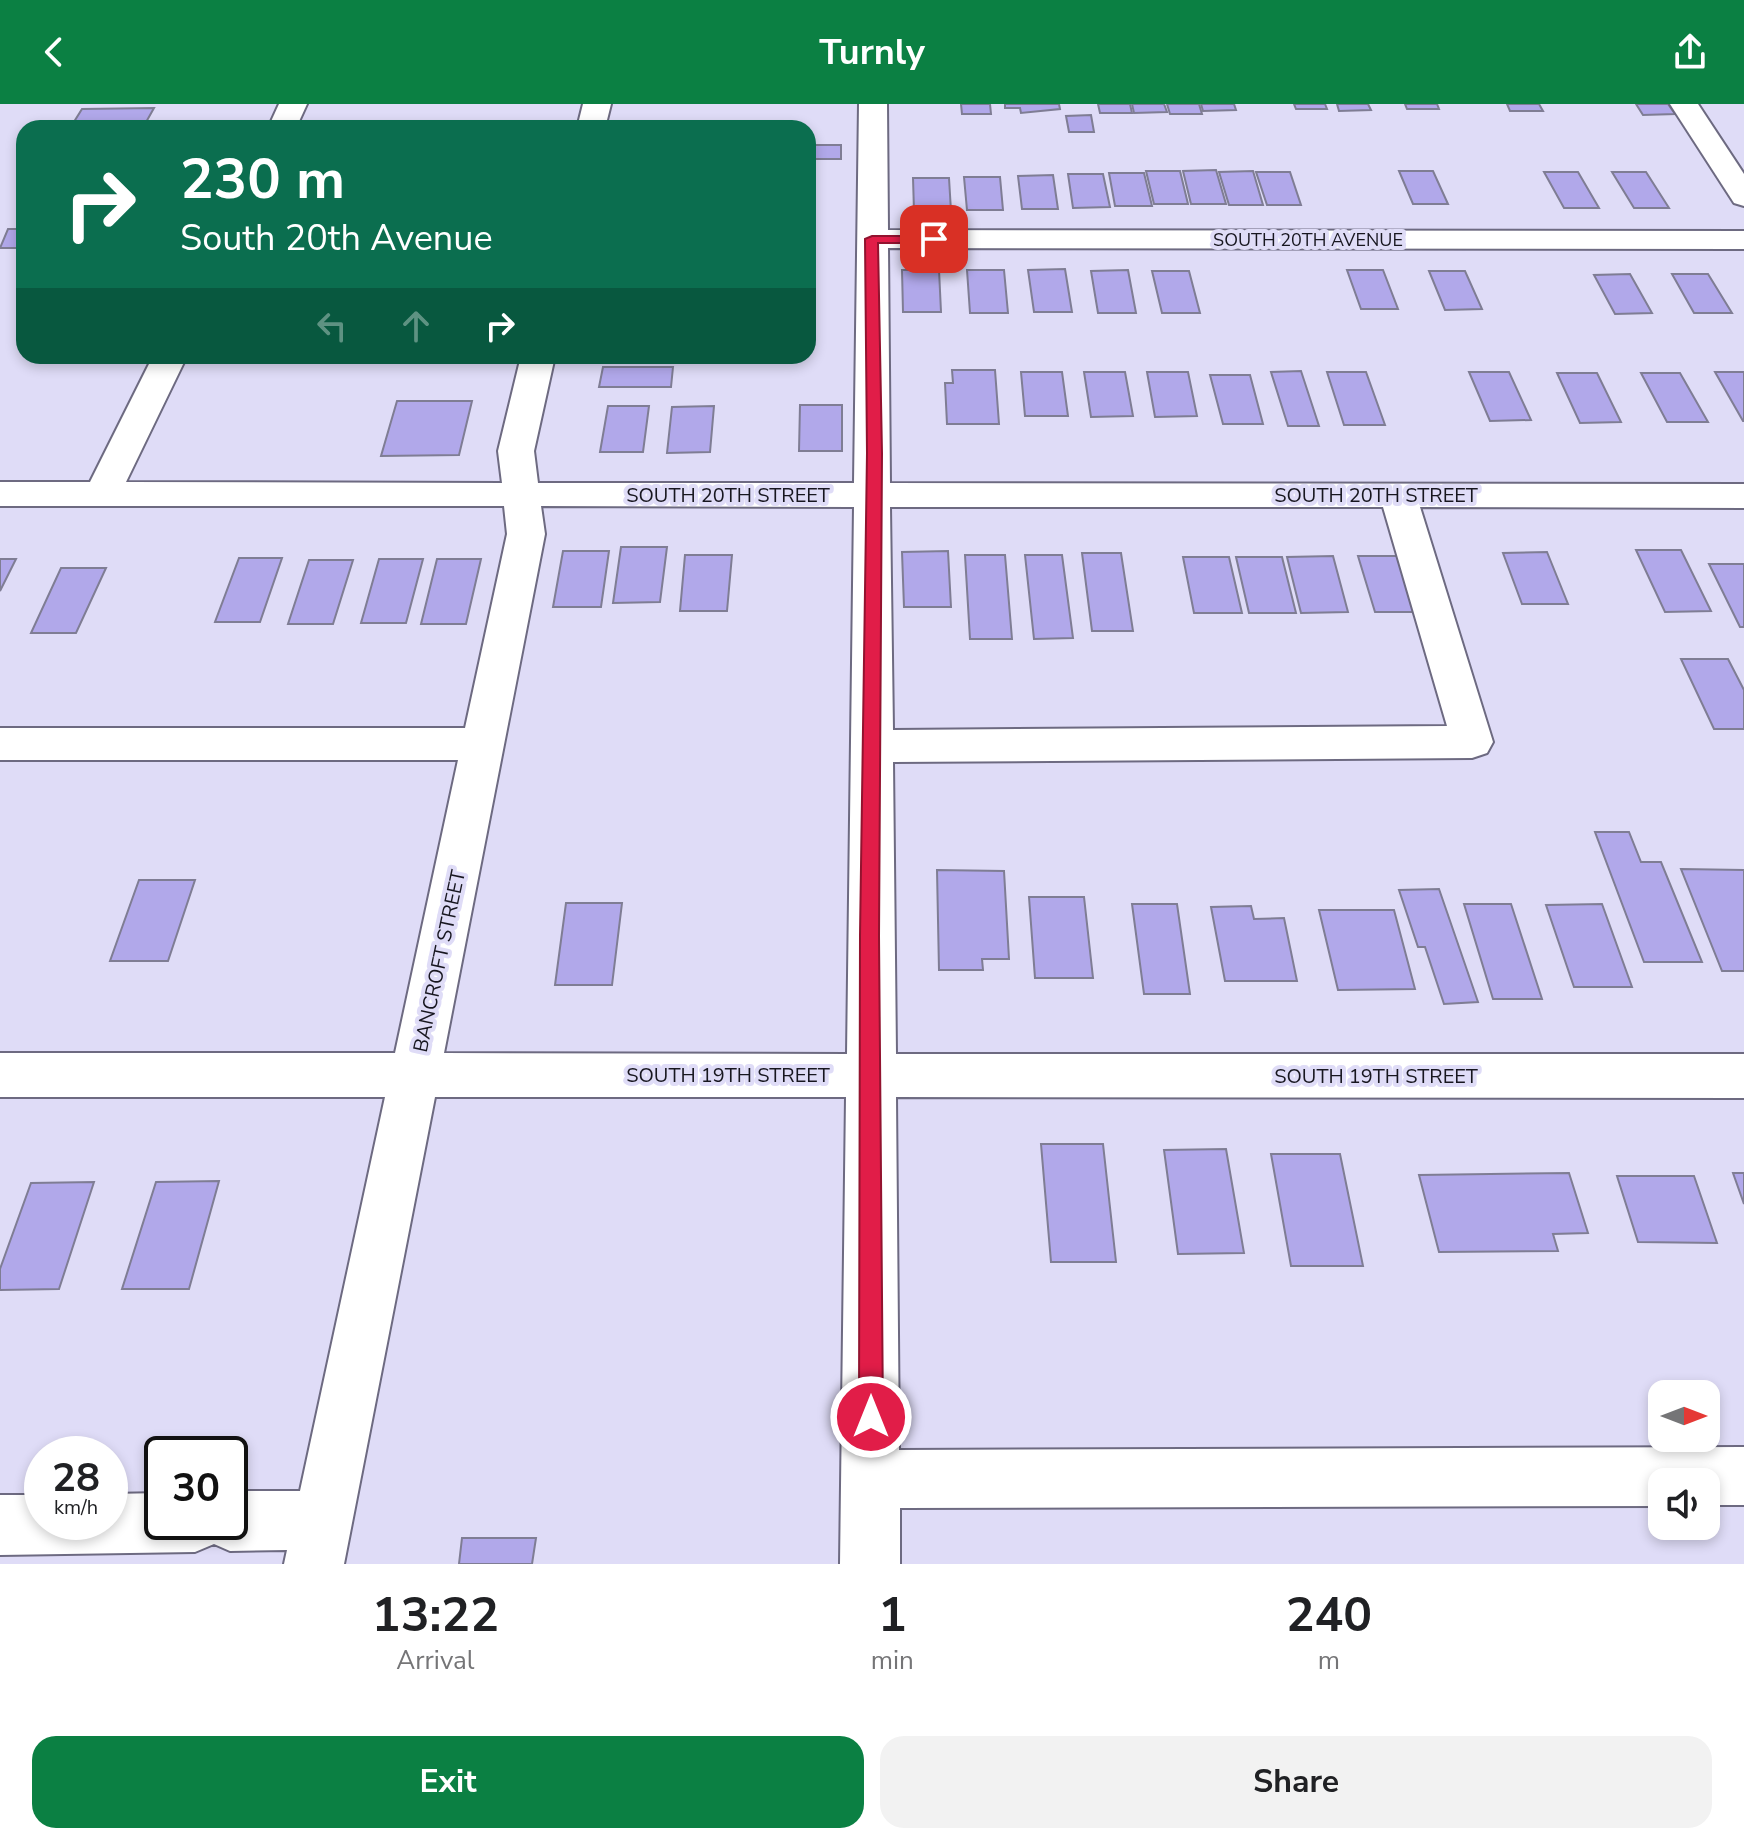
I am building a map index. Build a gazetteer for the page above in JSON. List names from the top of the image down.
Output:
{
  "streets": {
    "street": [
      "SOUTH 20TH AVENUE",
      "SOUTH 20TH STREET",
      "BANCROFT STREET",
      "SOUTH 19TH STREET"
    ]
  },
  "crossings": [
    ["SOUTH 20TH STREET", "BANCROFT STREET"],
    ["BANCROFT STREET", "SOUTH 19TH STREET"]
  ],
  "north": "right",
  "page": {
    "header": "Turnly",
    "turn": ["230 m", "South 20th Avenue"],
    "speed": "28 km/h",
    "limit": "30",
    "eta": [
      "13:22",
      "Arrival",
      "1",
      "min",
      "240",
      "m"
    ],
    "buttons": ["Exit", "Share"]
  }
}
